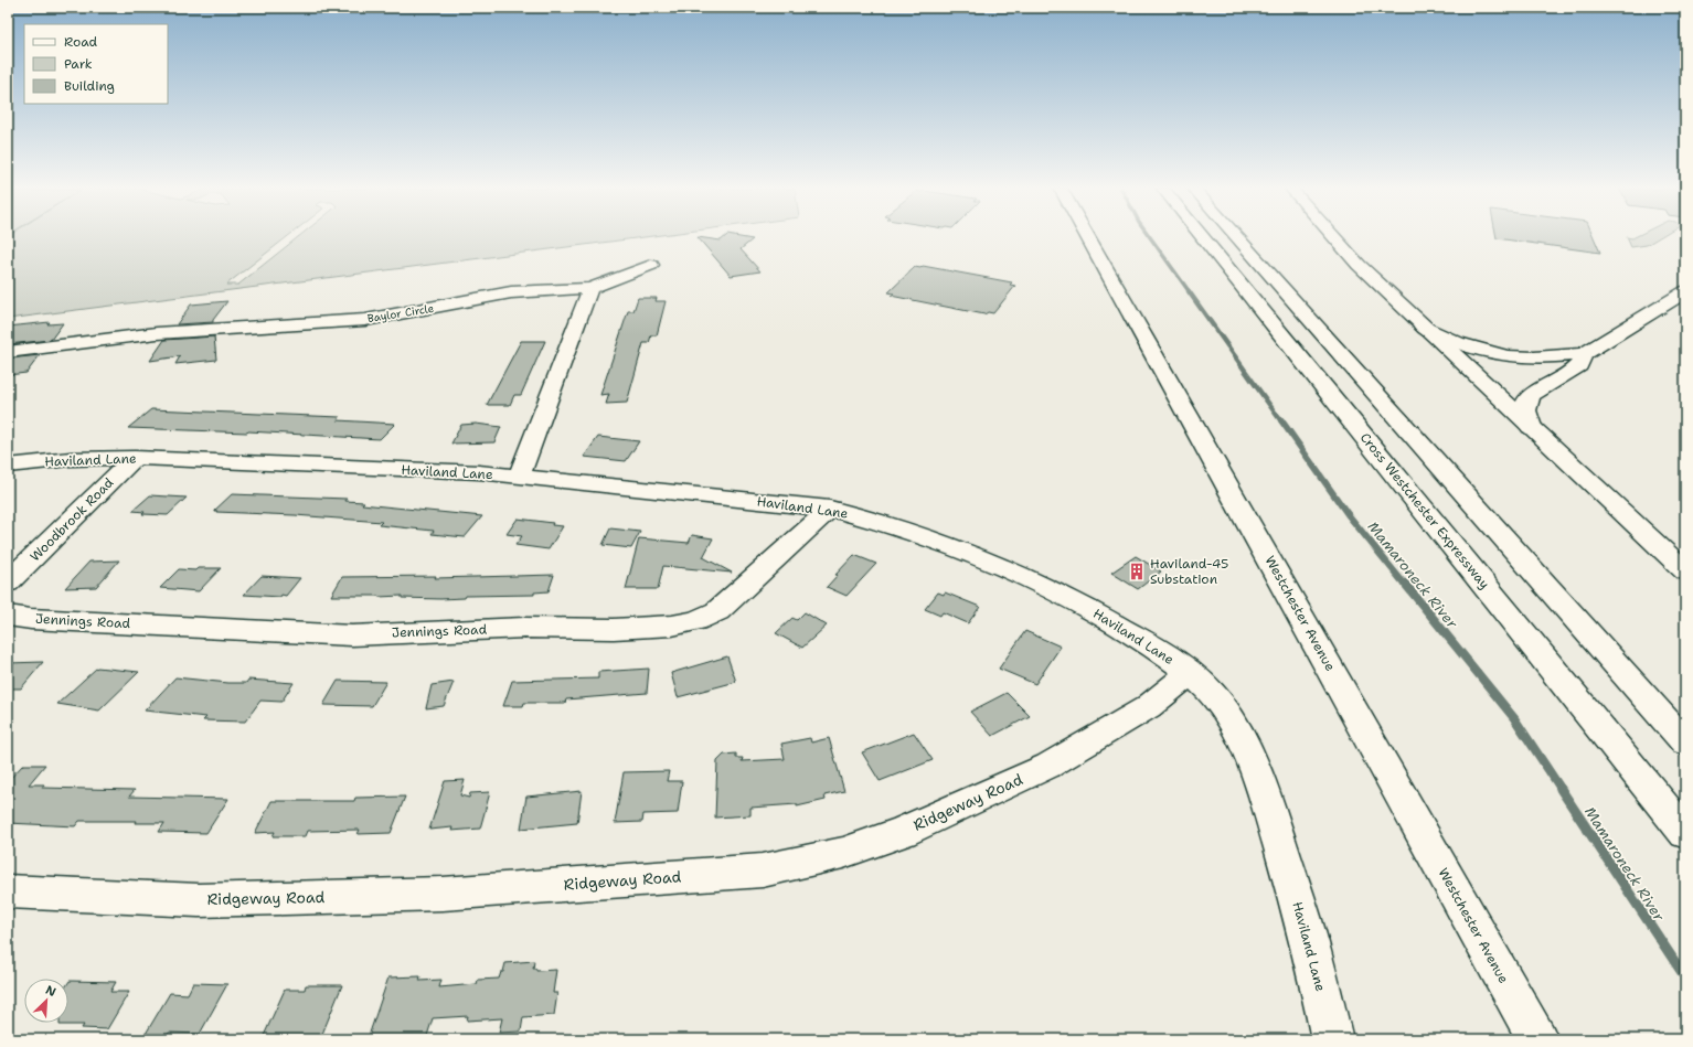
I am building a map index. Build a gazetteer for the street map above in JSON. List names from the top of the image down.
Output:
{
  "streets": {
    "main road": [
      "Baylor Circle",
      "Haviland Lane",
      "Cross Westchester Expressway",
      "Woodbrook Road",
      "Westchester Avenue",
      "Jennings Road",
      "Ridgeway Road"
    ]
  },
  "crossings": [
    ["Haviland Lane", "Woodbrook Road"],
    ["Haviland Lane", "Jennings Road"],
    ["Haviland Lane", "Ridgeway Road"]
  ],
  "water": ["Mamaroneck River"],
  "places": {
    "building": ["Haviland-45 Substation"]
  },
  "legend": ["Road", "Park", "Building"],
  "north": "top right"
}
